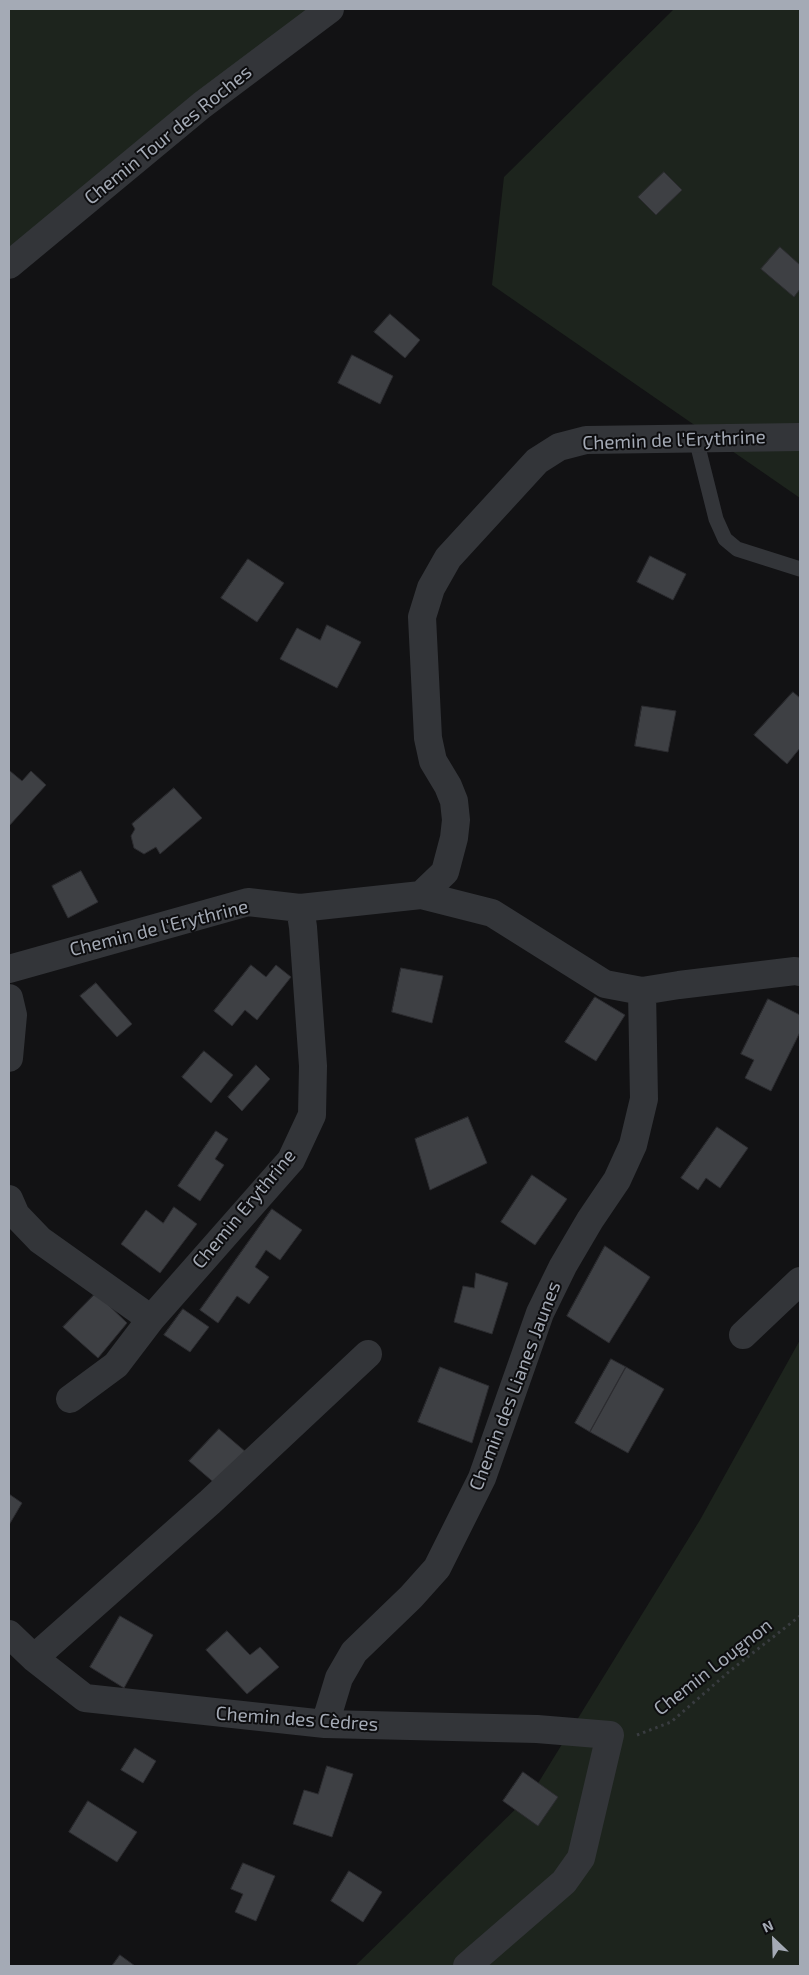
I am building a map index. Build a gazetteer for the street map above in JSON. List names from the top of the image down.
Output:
{
  "streets": {
    "street": [
      "Chemin Tour des Roches",
      "Chemin de l'Erythrine",
      "Chemin Erythrine",
      "Chemin des Lianes Jaunes",
      "Chemin des Cèdres"
    ],
    "path": ["Chemin Lougnon"]
  },
  "crossings": [
    ["Chemin de l'Erythrine", "Chemin Erythrine"],
    ["Chemin des Lianes Jaunes", "Chemin des Cèdres"],
    ["Chemin Lougnon", "Chemin des Cèdres"]
  ],
  "north": "top left"
}
